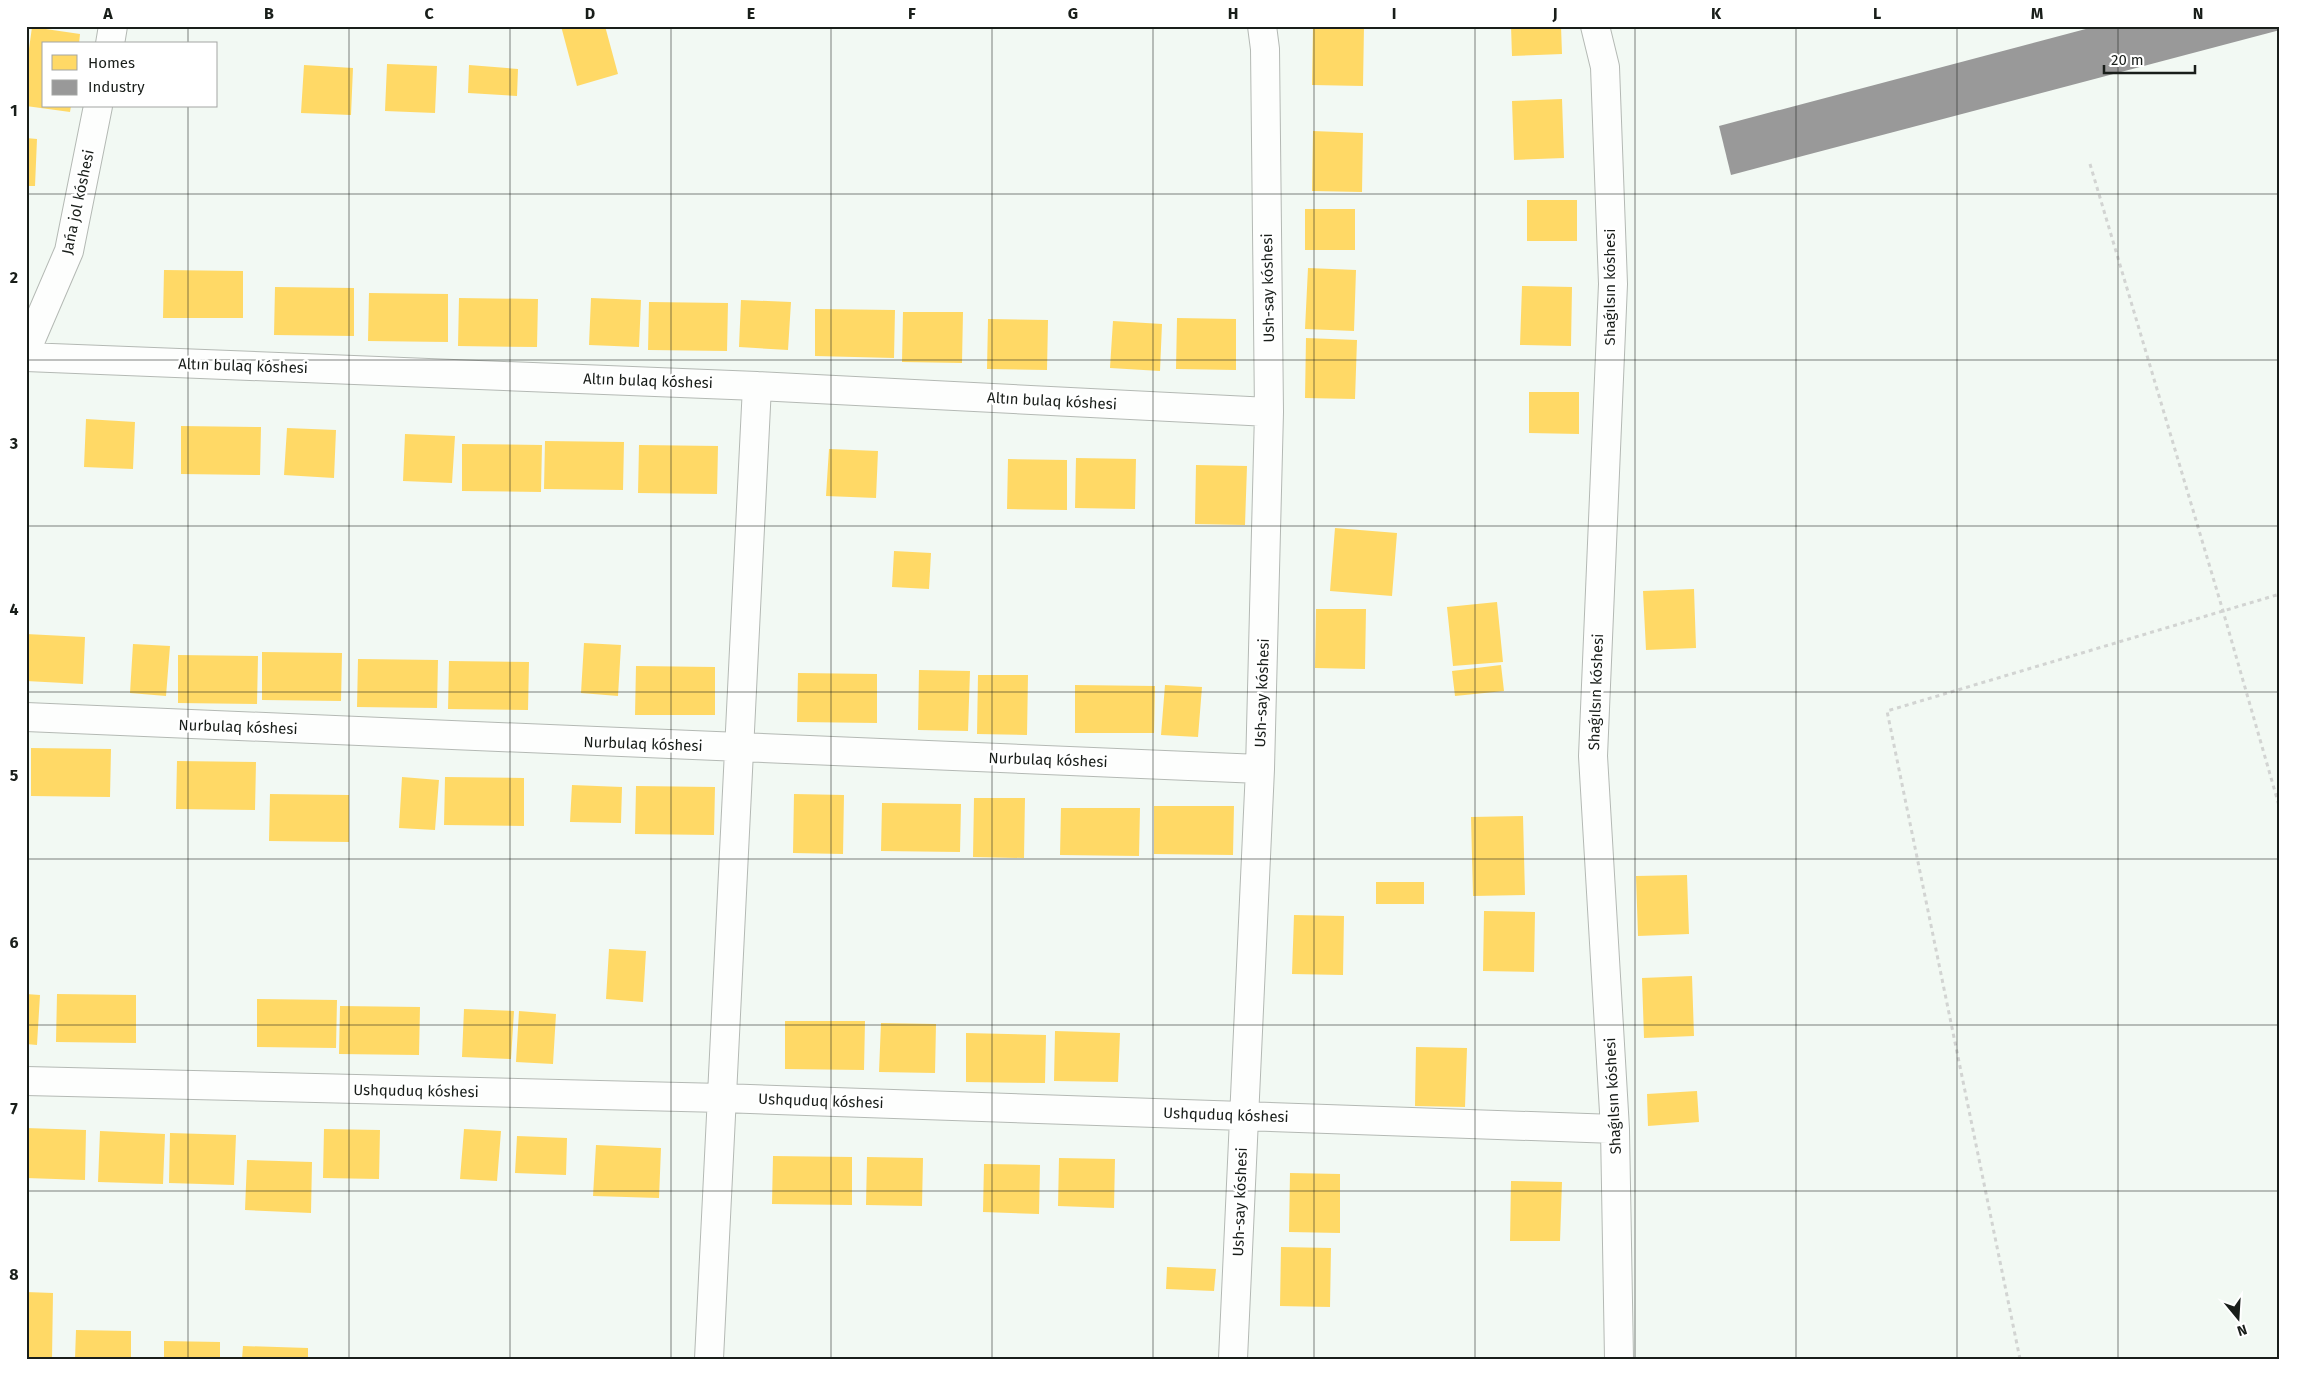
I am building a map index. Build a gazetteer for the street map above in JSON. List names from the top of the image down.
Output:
{
  "streets": {
    "street": [
      "Jańa jol kóshesi",
      "Shaǵılsın kóshesi",
      "Ush-say kóshesi",
      "Altın bulaq kóshesi",
      "Nurbulaq kóshesi",
      "Ushquduq kóshesi"
    ]
  },
  "crossings": [
    ["Shaǵılsın kóshesi", "Ushquduq kóshesi"],
    ["Ush-say kóshesi", "Altın bulaq kóshesi"],
    ["Ush-say kóshesi", "Nurbulaq kóshesi"],
    ["Ush-say kóshesi", "Ushquduq kóshesi"]
  ],
  "legend": ["Homes", "Industry"],
  "scale_bar": "20 m",
  "north": "bottom",
  "grid": {
    "columns": [
      "A",
      "B",
      "C",
      "D",
      "E",
      "F",
      "G",
      "H",
      "I",
      "J",
      "K",
      "L",
      "M",
      "N"
    ],
    "rows": [
      "1",
      "2",
      "3",
      "4",
      "5",
      "6",
      "7",
      "8"
    ]
  }
}
